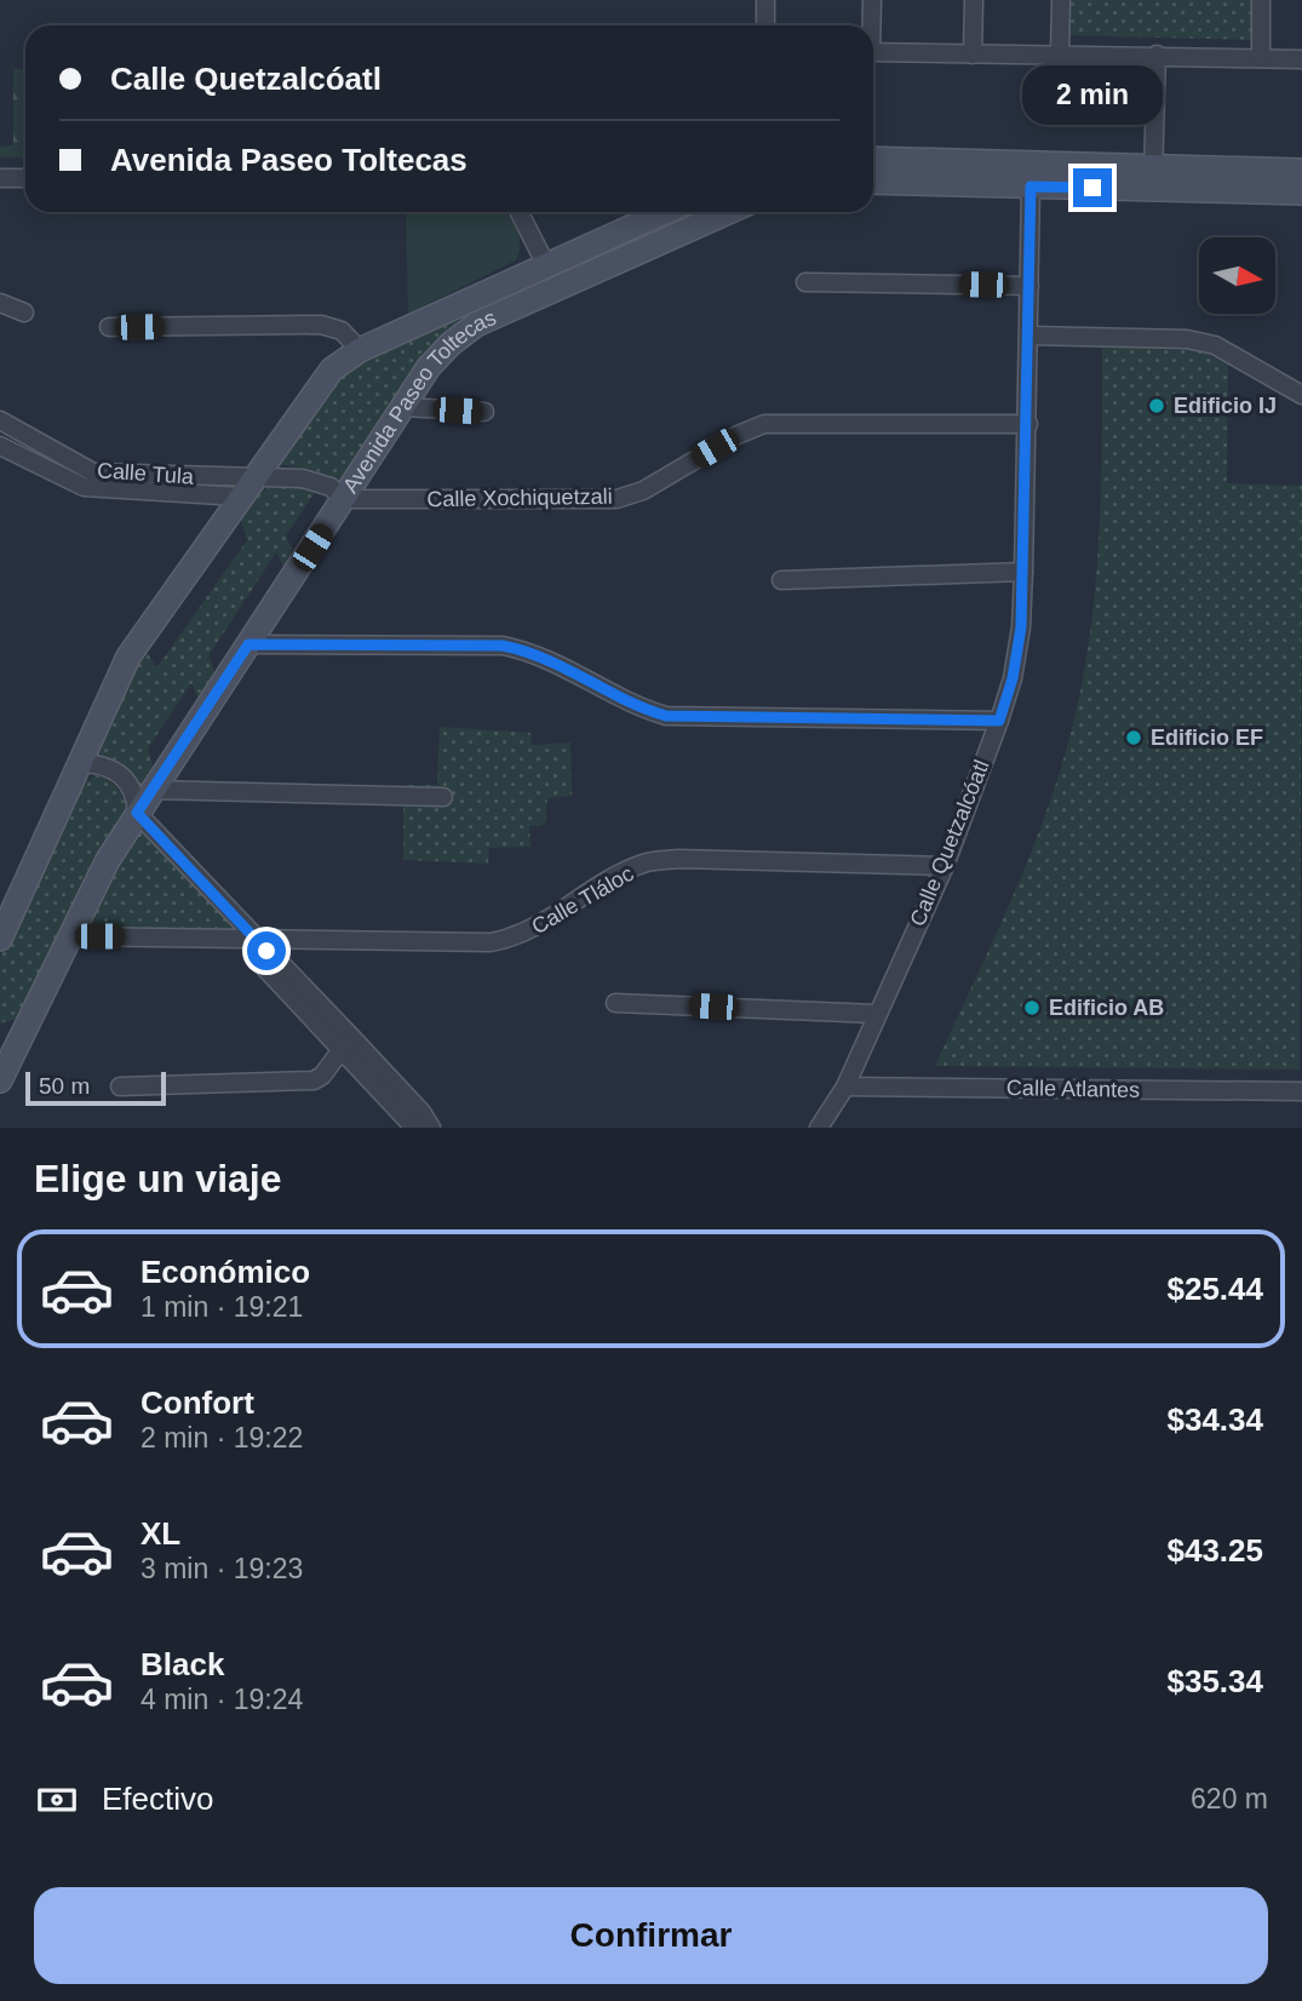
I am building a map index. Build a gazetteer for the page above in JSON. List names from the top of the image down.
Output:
{
  "streets": {
    "street": [
      "Avenida Paseo Toltecas",
      "Calle Tula",
      "Calle Xochiquetzali",
      "Calle Quetzalcóatl",
      "Calle Tláloc",
      "Calle Atlantes"
    ]
  },
  "crossings": [
    ["Avenida Paseo Toltecas", "Calle Tula"],
    ["Avenida Paseo Toltecas", "Calle Xochiquetzali"],
    ["Avenida Paseo Toltecas", "Calle Tláloc"],
    ["Calle Tula", "Calle Xochiquetzali"],
    ["Calle Xochiquetzali", "Calle Quetzalcóatl"],
    ["Calle Quetzalcóatl", "Calle Tláloc"],
    ["Calle Quetzalcóatl", "Calle Atlantes"]
  ],
  "places": ["Edificio IJ", "Edificio EF", "Edificio AB"],
  "scale_bar": "50 m",
  "north": "right",
  "page": {
    "banner": ["Calle Quetzalcóatl", "Avenida Paseo Toltecas"],
    "bubble": "2 min",
    "scale": "50 m",
    "heading": "Elige un viaje",
    "list": [
      {
        "name": "Económico",
        "note": "1 min · 19:21",
        "value": "$25.44"
      },
      {
        "name": "Confort",
        "note": "2 min · 19:22",
        "value": "$34.34"
      },
      {
        "name": "XL",
        "note": "3 min · 19:23",
        "value": "$43.25"
      },
      {
        "name": "Black",
        "note": "4 min · 19:24",
        "value": "$35.34"
      }
    ],
    "pay": ["Efectivo", "620 m"],
    "buttons": "Confirmar"
  }
}
